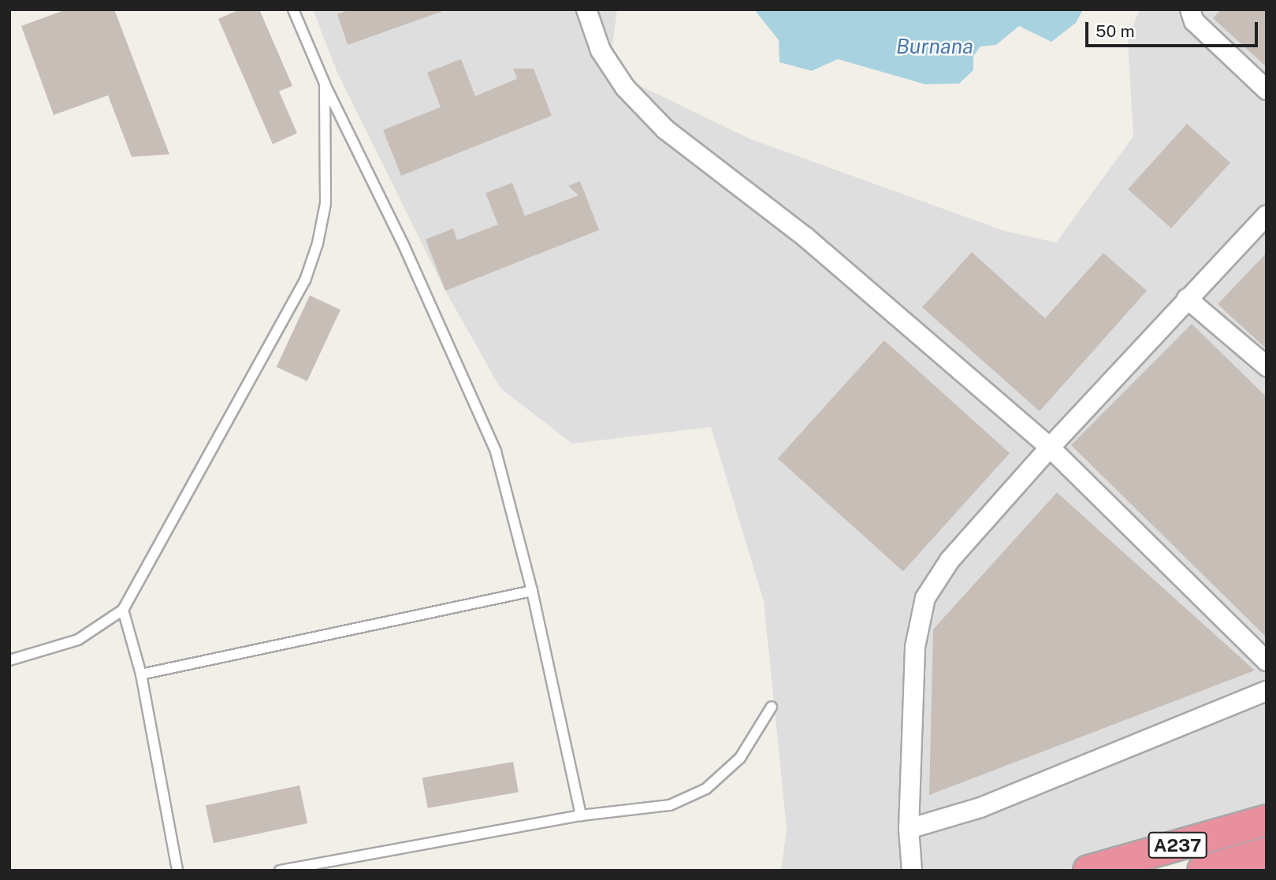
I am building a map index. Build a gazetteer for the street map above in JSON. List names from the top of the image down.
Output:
{
  "streets": {
    "highway": ["A237"]
  },
  "water": ["Burnana"],
  "scale_bar": "50 m"
}
